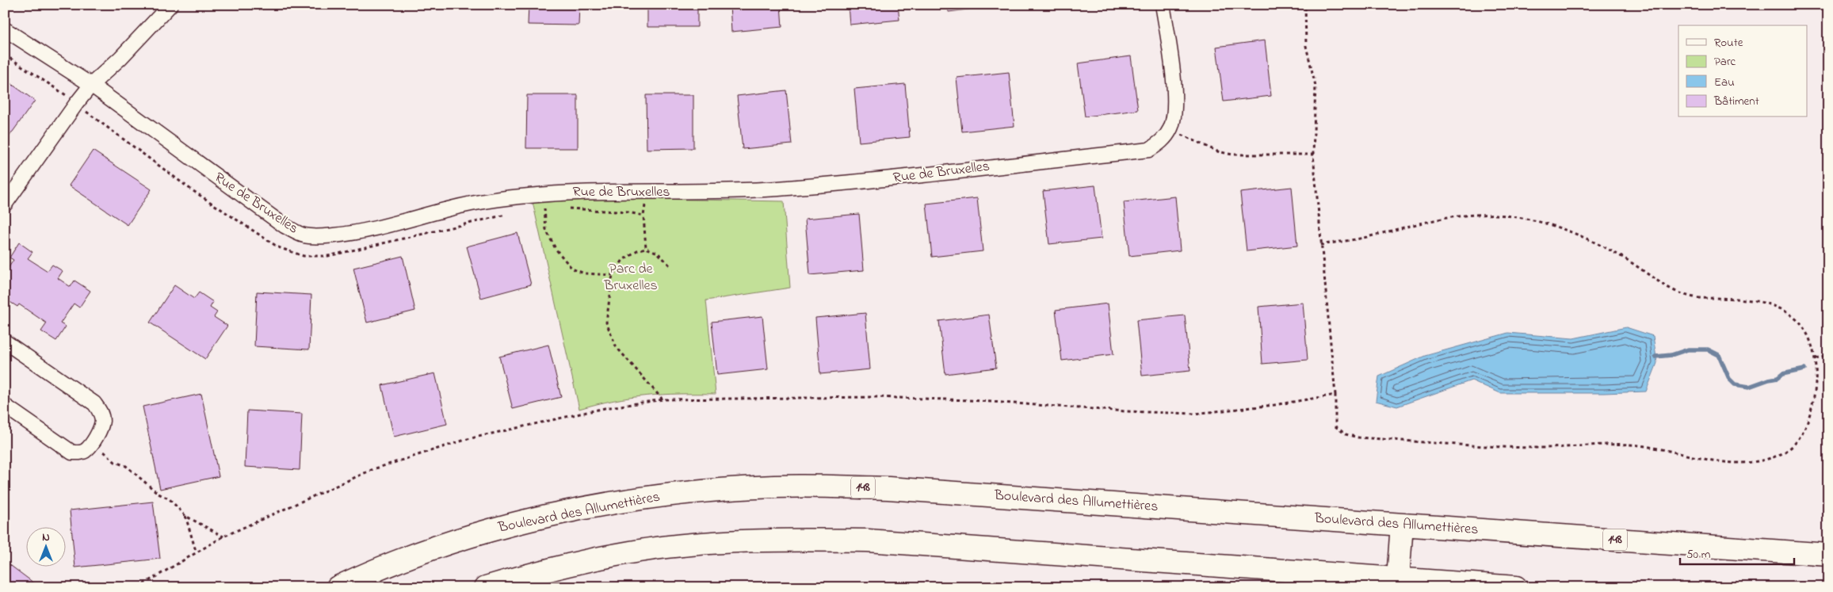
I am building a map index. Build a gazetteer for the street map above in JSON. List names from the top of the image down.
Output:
{
  "streets": {
    "highway": ["148", "Boulevard des Allumettières"],
    "street": ["Rue de Bruxelles"]
  },
  "parks": ["Parc de Bruxelles"],
  "legend": [
    "Route",
    "Parc",
    "Eau",
    "Bâtiment"
  ],
  "scale_bar": "50 m",
  "north": "top"
}
